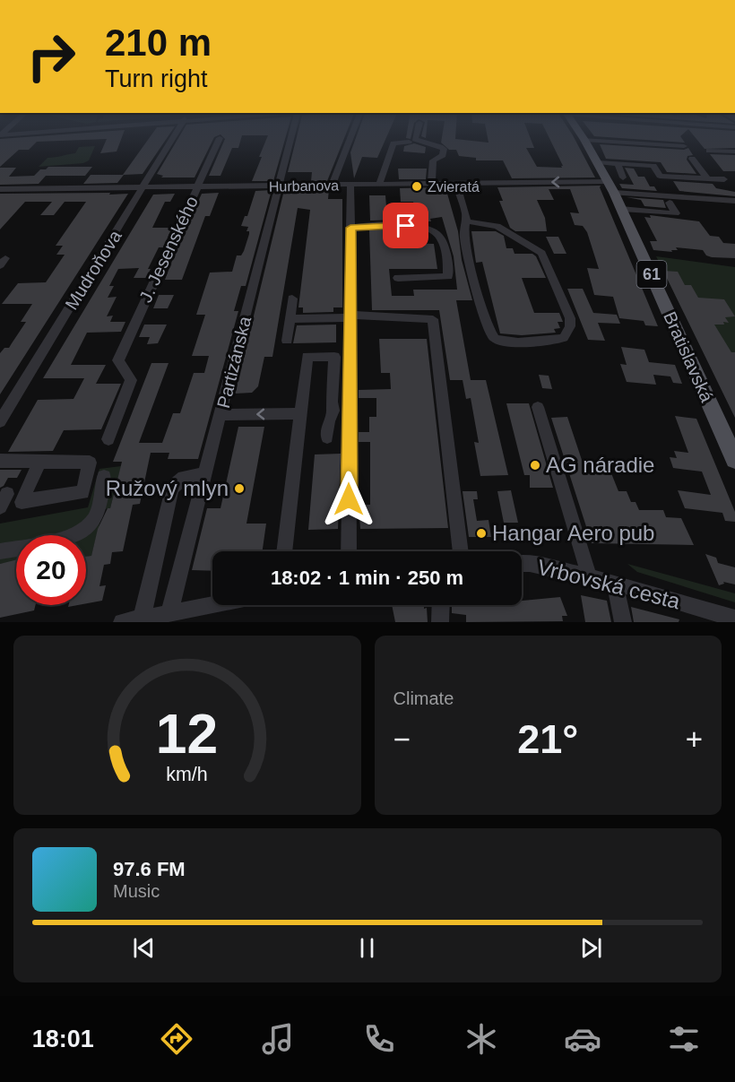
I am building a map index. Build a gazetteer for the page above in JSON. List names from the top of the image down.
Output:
{
  "streets": {
    "main road": ["61", "Bratislavská"],
    "street": [
      "Hurbanova",
      "J. Jesenského",
      "Mudroňova",
      "Partizánska",
      "Vrbovská cesta"
    ]
  },
  "crossings": [
    ["Hurbanova", "J. Jesenského"],
    ["Hurbanova", "Mudroňova"],
    ["Hurbanova", "Bratislavská"],
    ["Hurbanova", "Partizánska"]
  ],
  "places": [
    "Zvieratá",
    "AG náradie",
    "Ružový mlyn",
    "Hangar Aero pub"
  ],
  "page": {
    "turn": ["210 m", "Turn right"],
    "limit": "20",
    "trip": "18:02 · 1 min · 250 m",
    "tile": "Climate",
    "heat": ["−", "21°", "+"],
    "song": ["97.6 FM", "Music"],
    "tabs": "18:01",
    "gauge": ["12", "km/h"]
  }
}
